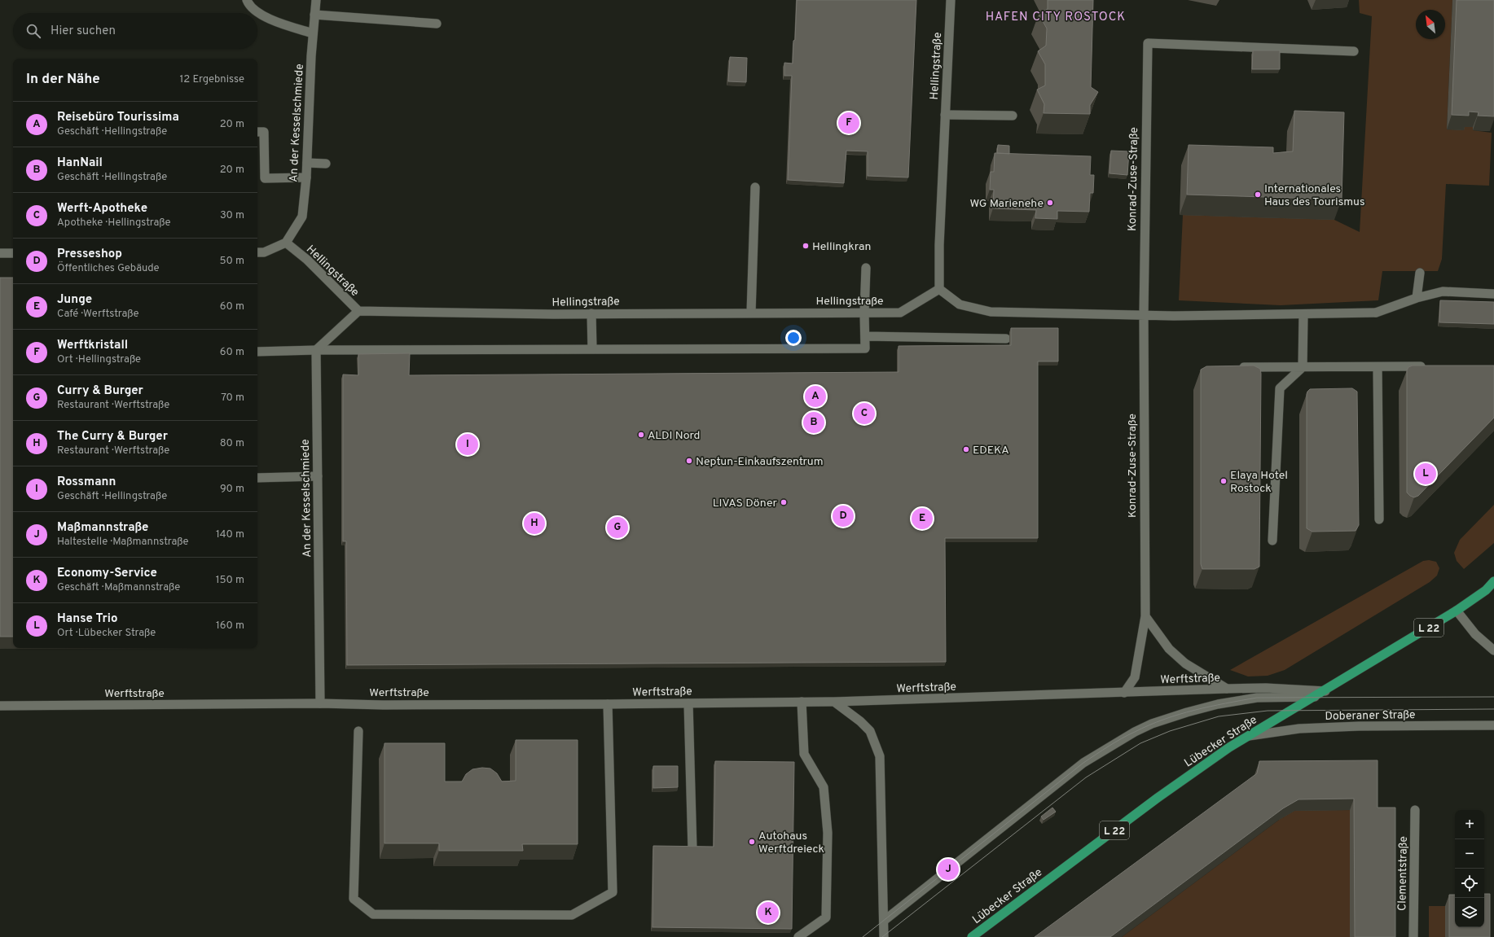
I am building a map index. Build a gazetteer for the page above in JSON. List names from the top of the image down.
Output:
{
  "streets": {
    "main road": ["L 22", "Lübecker Straße"],
    "street": [
      "Hellingstraße",
      "An der Kesselschmiede",
      "Konrad-Zuse-Straße",
      "Werftstraße",
      "Doberaner Straße",
      "Clementstraße"
    ]
  },
  "crossings": [
    ["Hellingstraße", "An der Kesselschmiede"],
    ["An der Kesselschmiede", "Werftstraße"],
    ["Konrad-Zuse-Straße", "Werftstraße"],
    ["Werftstraße", "Lübecker Straße"],
    ["Doberaner Straße", "Lübecker Straße"]
  ],
  "districts": ["HAFEN CITY ROSTOCK"],
  "places": [
    "Internationales Haus des Tourismus",
    "WG Marienehe",
    "Hellingkran",
    "ALDI Nord",
    "EDEKA",
    "Neptun-Einkaufszentrum",
    "Elaya Hotel Rostock",
    "LIVAS Döner",
    "Autohaus Werftdreieck"
  ],
  "north": "top left",
  "page": {
    "search": "Hier suchen",
    "heading": ["In der Nähe", "12 Ergebnisse"],
    "list": [
      {
        "mark": "A",
        "name": "Reisebüro Tourissima",
        "note": "Geschäft · Hellingstraße",
        "value": "20 m"
      },
      {
        "mark": "B",
        "name": "HanNail",
        "note": "Geschäft · Hellingstraße",
        "value": "20 m"
      },
      {
        "mark": "C",
        "name": "Werft-Apotheke",
        "note": "Apotheke · Hellingstraße",
        "value": "30 m"
      },
      {
        "mark": "D",
        "name": "Presseshop",
        "note": "Öffentliches Gebäude",
        "value": "50 m"
      },
      {
        "mark": "E",
        "name": "Junge",
        "note": "Café · Werftstraße",
        "value": "60 m"
      },
      {
        "mark": "F",
        "name": "Werftkristall",
        "note": "Ort · Hellingstraße",
        "value": "60 m"
      },
      {
        "mark": "G",
        "name": "Curry & Burger",
        "note": "Restaurant · Werftstraße",
        "value": "70 m"
      },
      {
        "mark": "H",
        "name": "The Curry & Burger",
        "note": "Restaurant · Werftstraße",
        "value": "80 m"
      },
      {
        "mark": "I",
        "name": "Rossmann",
        "note": "Geschäft · Hellingstraße",
        "value": "90 m"
      },
      {
        "mark": "J",
        "name": "Maßmannstraße",
        "note": "Haltestelle · Maßmannstraße",
        "value": "140 m"
      },
      {
        "mark": "K",
        "name": "Economy-Service",
        "note": "Geschäft · Maßmannstraße",
        "value": "150 m"
      },
      {
        "mark": "L",
        "name": "Hanse Trio",
        "note": "Ort · Lübecker Straße",
        "value": "160 m"
      }
    ],
    "pins": [
      "F",
      "A",
      "C",
      "B",
      "I",
      "L",
      "D",
      "E",
      "H",
      "G",
      "J",
      "K"
    ],
    "map_buttons": ["+", "−"]
  }
}
